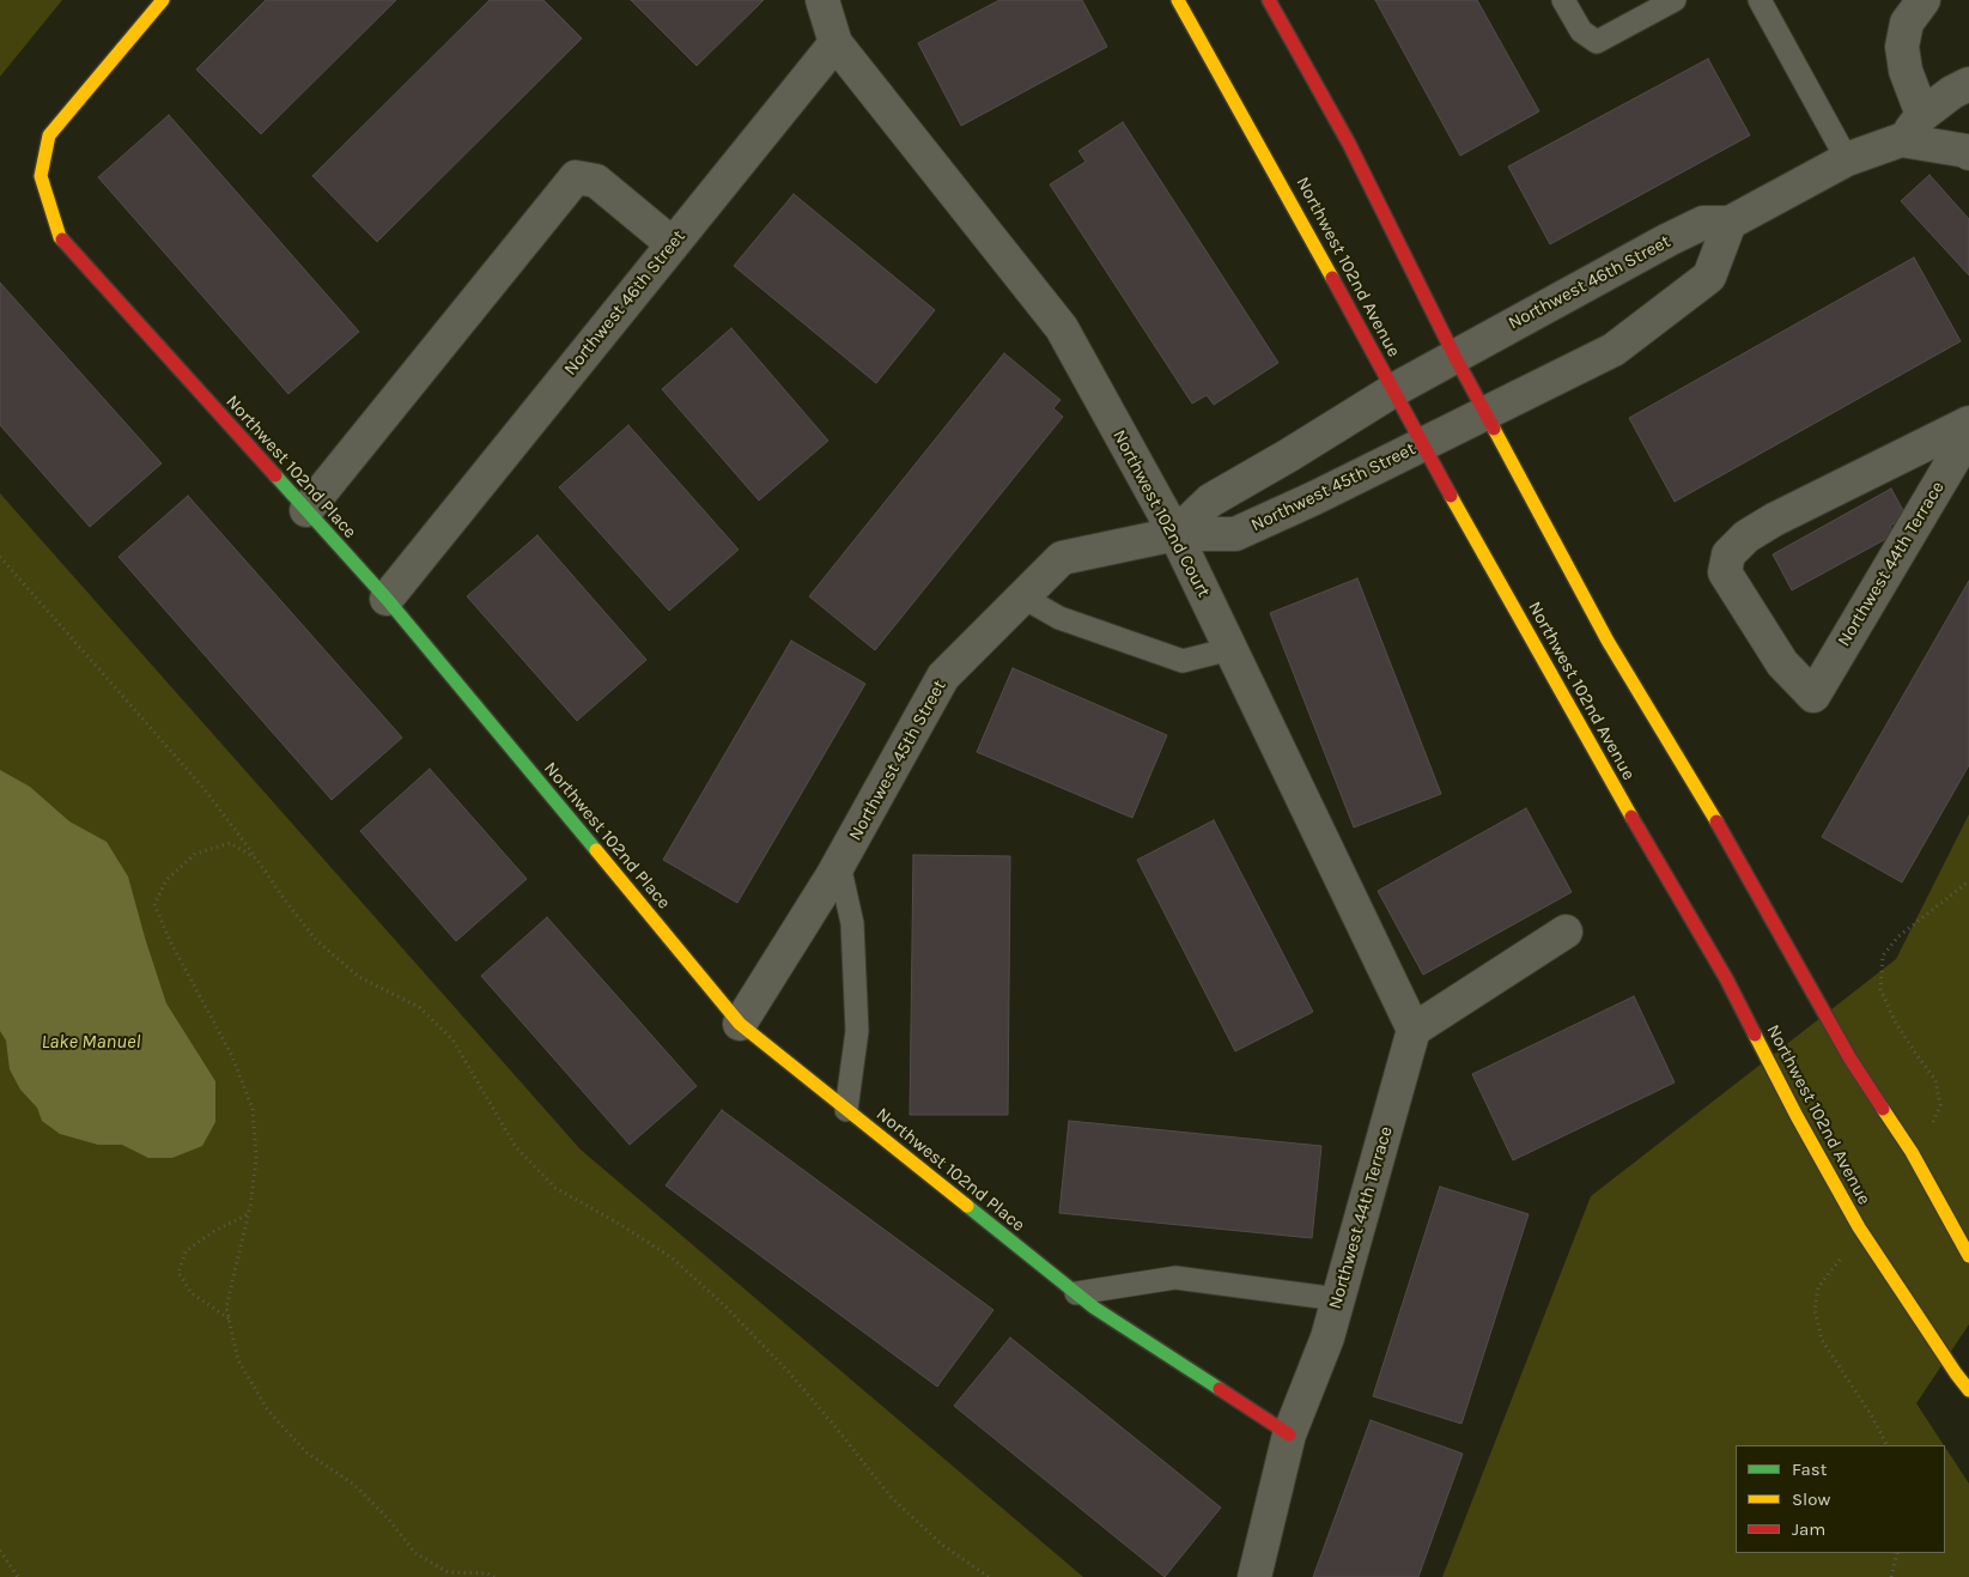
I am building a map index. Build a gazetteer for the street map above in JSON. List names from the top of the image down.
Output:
{
  "streets": {
    "street": [
      "Northwest 102nd Avenue",
      "Northwest 46th Street",
      "Northwest 102nd Place",
      "Northwest 45th Street",
      "Northwest 102nd Court",
      "Northwest 44th Terrace"
    ]
  },
  "crossings": [
    ["Northwest 102nd Avenue", "Northwest 45th Street"],
    ["Northwest 46th Street", "Northwest 102nd Place"],
    ["Northwest 46th Street", "Northwest 102nd Court"],
    ["Northwest 102nd Place", "Northwest 45th Street"],
    ["Northwest 102nd Place", "Northwest 44th Terrace"],
    ["Northwest 45th Street", "Northwest 102nd Court"],
    ["Northwest 102nd Court", "Northwest 44th Terrace"]
  ],
  "water": ["Lake Manuel"],
  "legend": ["Fast", "Slow", "Jam"]
}
